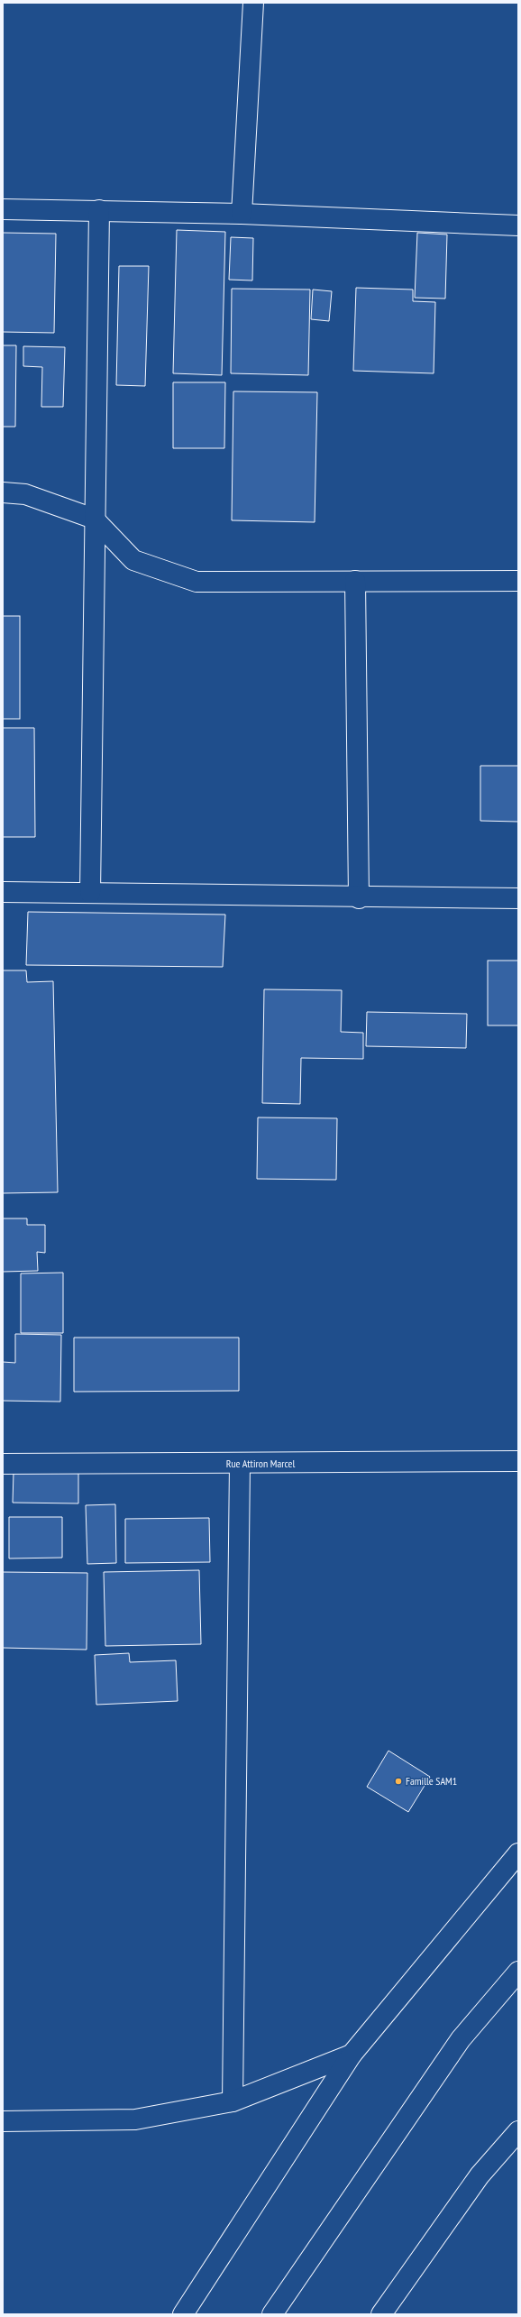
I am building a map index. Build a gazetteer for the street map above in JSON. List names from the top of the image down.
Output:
{
  "streets": {
    "main road": ["Rue Attiron Marcel"]
  },
  "places": ["Famille SAM1"]
}
